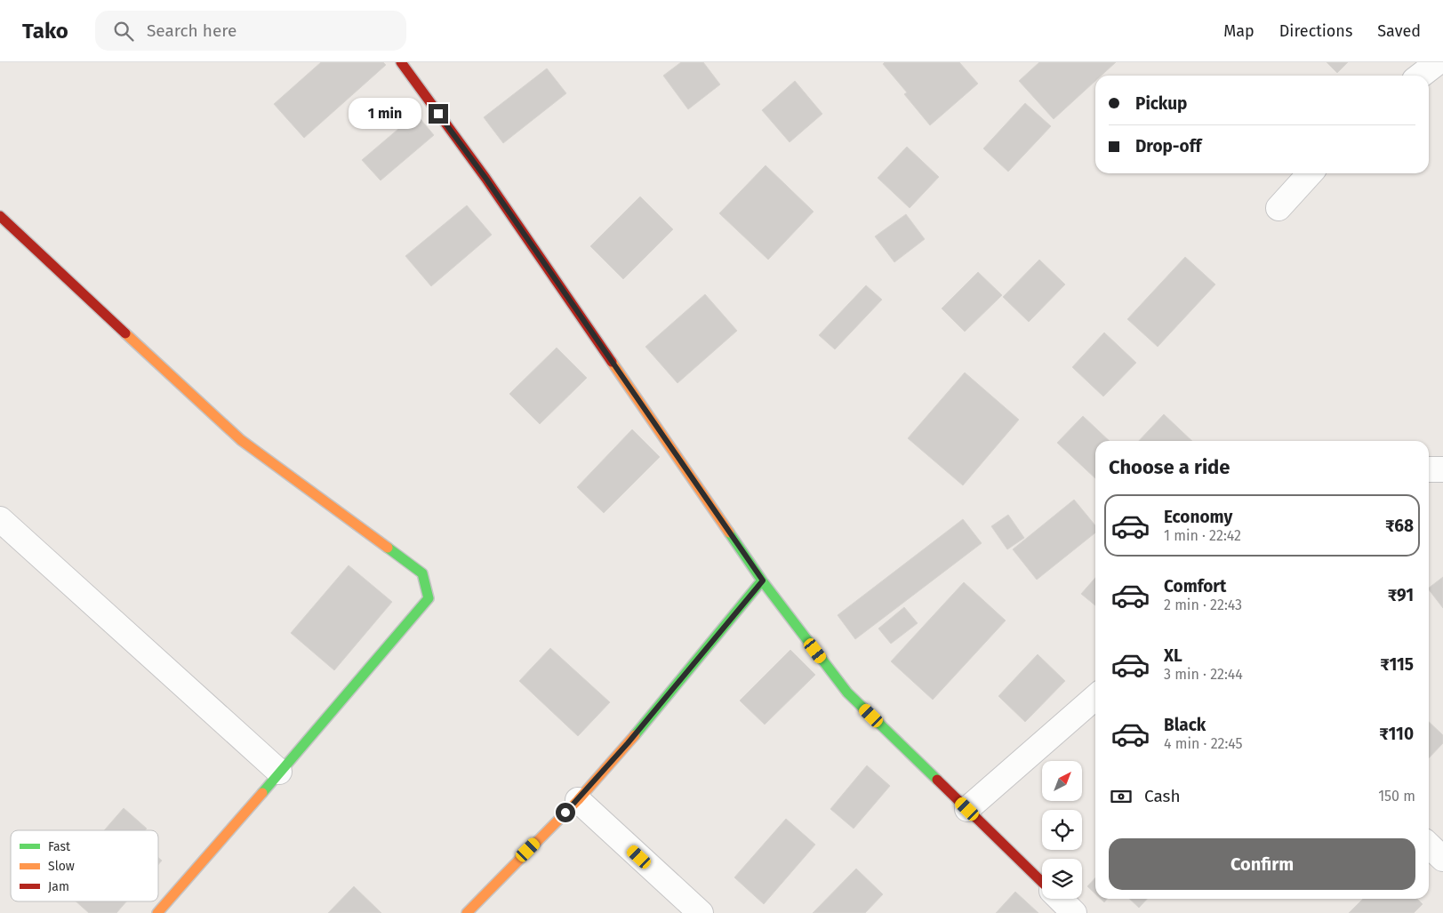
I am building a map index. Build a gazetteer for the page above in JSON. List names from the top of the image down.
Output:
{
  "legend": ["Fast", "Slow", "Jam"],
  "north": "top right",
  "page": {
    "header": "Tako",
    "search": "Search here",
    "nav": ["Map", "Directions", "Saved"],
    "banner": ["Pickup", "Drop-off"],
    "bubble": "1 min",
    "heading": "Choose a ride",
    "list": [
      {
        "name": "Economy",
        "note": "1 min · 22:42",
        "value": "₹68"
      },
      {
        "name": "Comfort",
        "note": "2 min · 22:43",
        "value": "₹91"
      },
      {
        "name": "XL",
        "note": "3 min · 22:44",
        "value": "₹115"
      },
      {
        "name": "Black",
        "note": "4 min · 22:45",
        "value": "₹110"
      }
    ],
    "pay": ["Cash", "150 m"],
    "buttons": "Confirm"
  }
}
